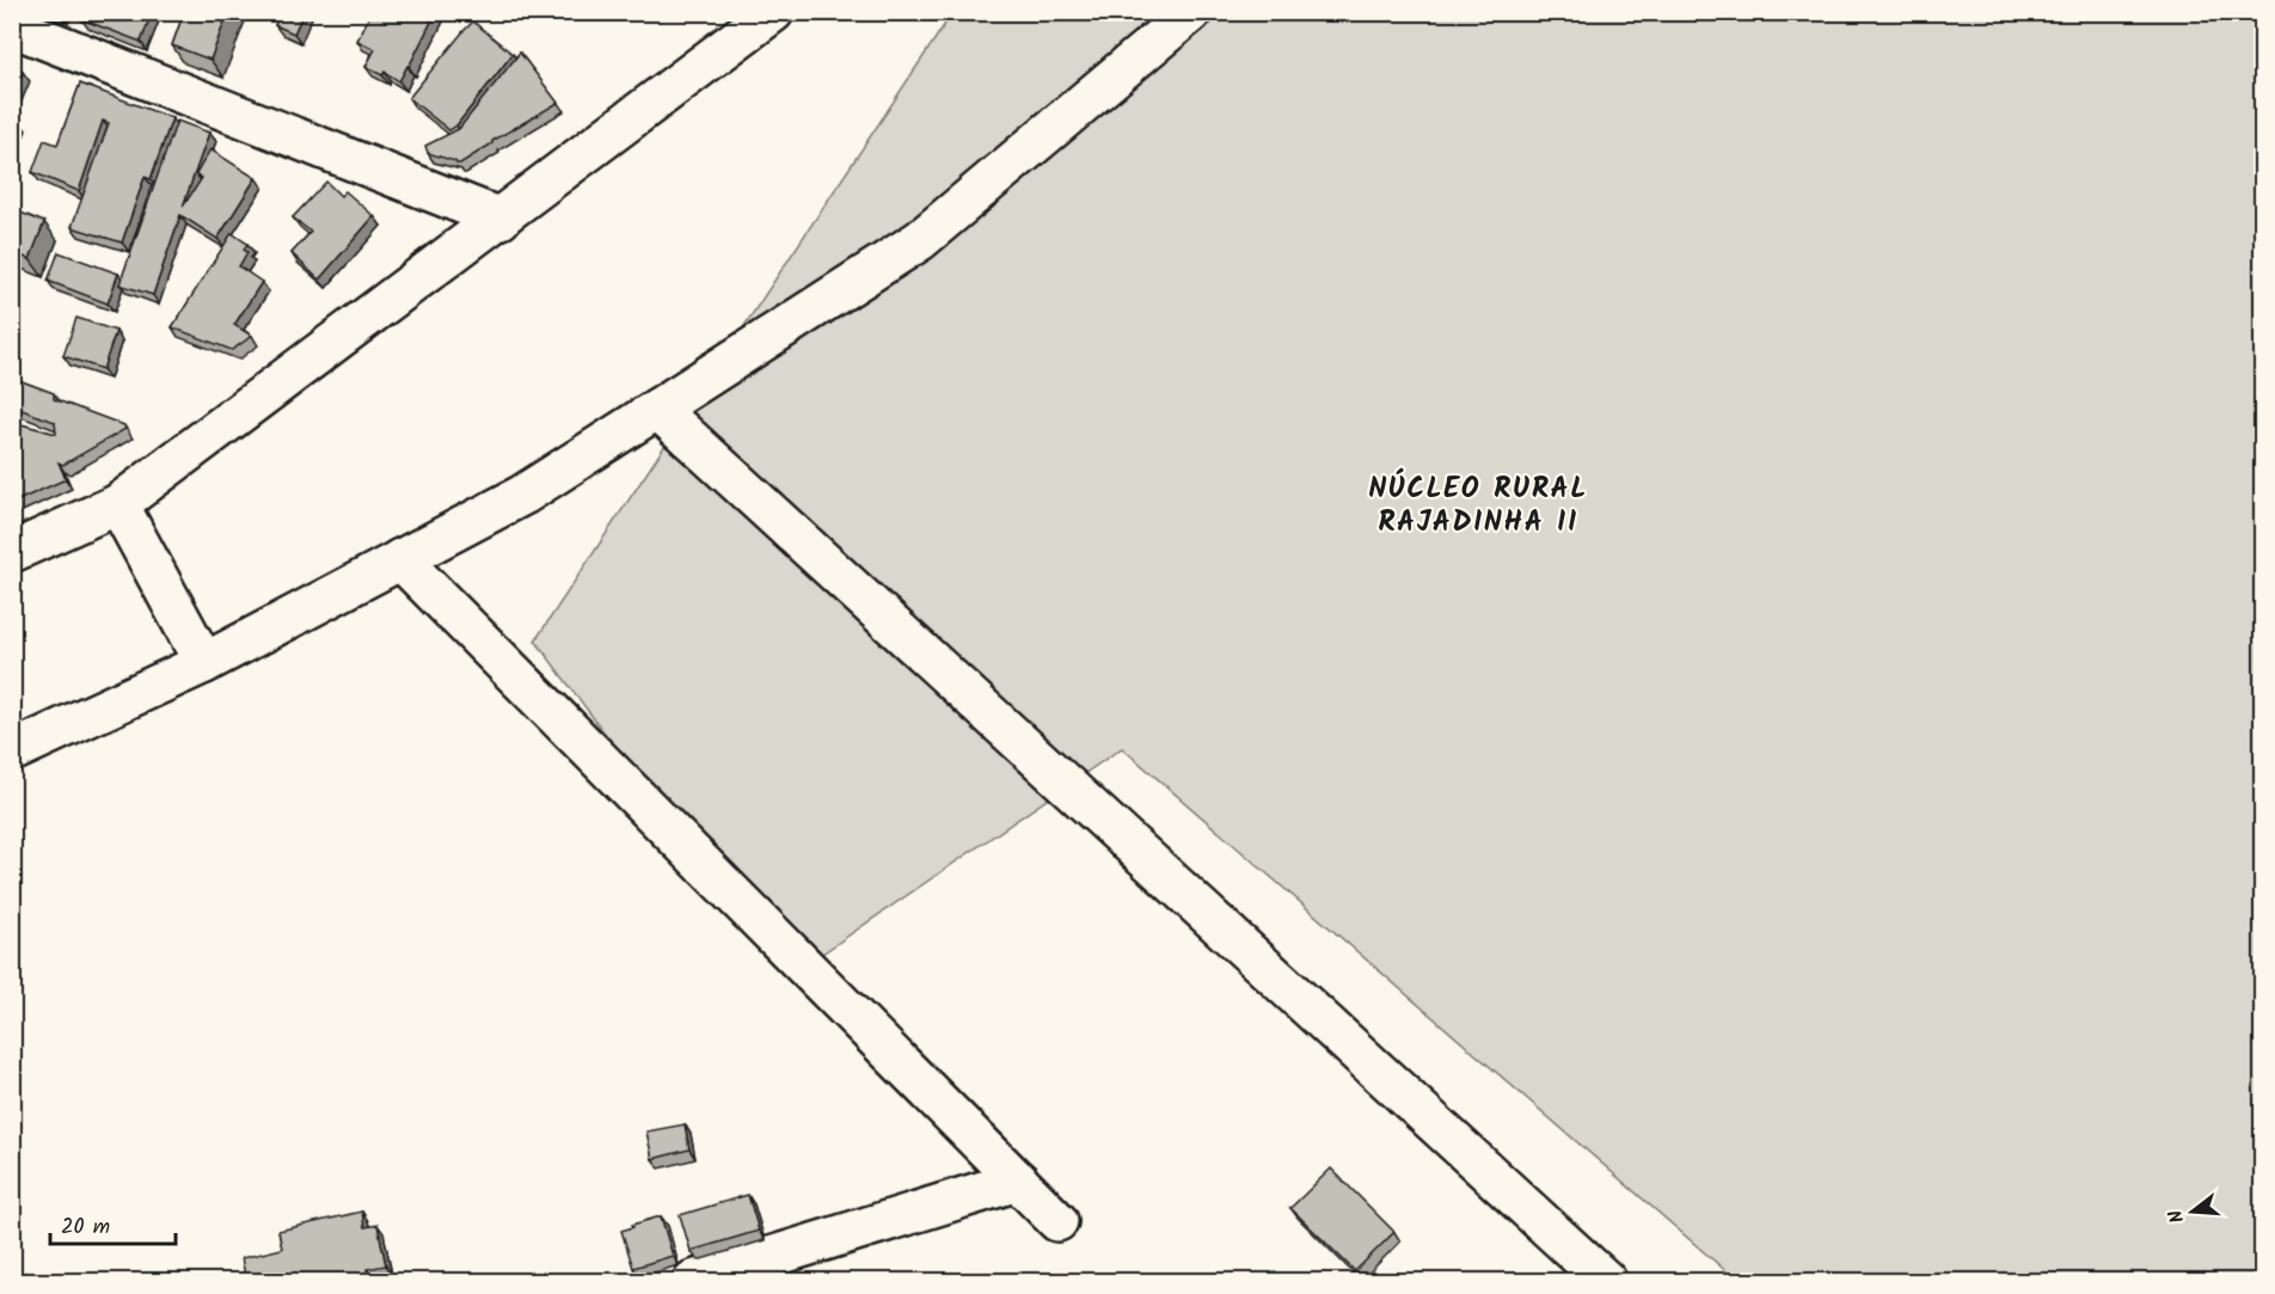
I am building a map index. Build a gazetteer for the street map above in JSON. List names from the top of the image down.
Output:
{
  "districts": ["NÚCLEO RURAL RAJADINHA II"],
  "scale_bar": "20 m",
  "north": "left"
}
